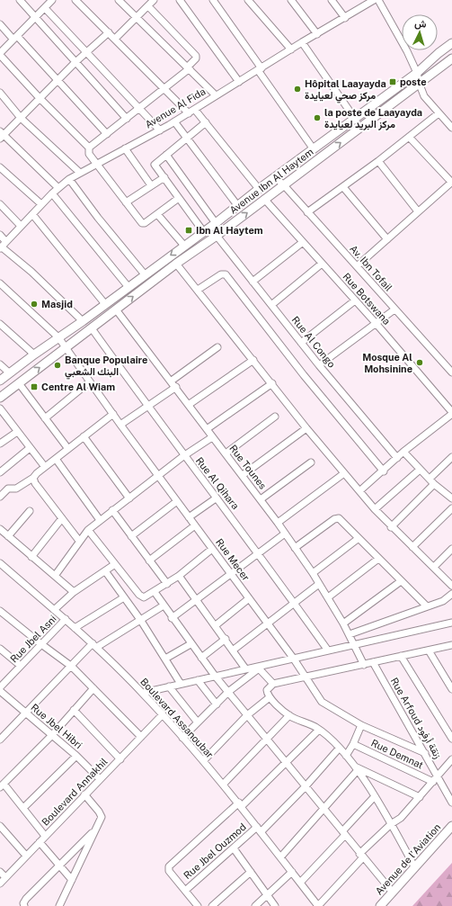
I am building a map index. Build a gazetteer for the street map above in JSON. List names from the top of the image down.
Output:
{
  "streets": {
    "street": [
      "Avenue Al Fida",
      "Avenue Ibn Al Haytem",
      "Av. Ibn Tofail",
      "Rue Botswana",
      "Rue Al Congo",
      "Rue Tounes",
      "Rue Al Qihara",
      "Rue Mecer",
      "Rue Jbel Asni",
      "Boulevard Assanoubar",
      "Rue Arfoud زنقة أرفود",
      "Rue Jbel Hibri",
      "Rue Demnat",
      "Boulevard Annakhil",
      "Rue Jbel Ouzmod",
      "Avenue de l'Aviation"
    ]
  },
  "crossings": [
    ["Avenue Ibn Al Haytem", "Av. Ibn Tofail"],
    ["Avenue Ibn Al Haytem", "Rue Botswana"],
    ["Avenue Ibn Al Haytem", "Rue Al Congo"],
    ["Avenue Ibn Al Haytem", "Rue Tounes"],
    ["Avenue Ibn Al Haytem", "Rue Al Qihara"],
    ["Avenue Ibn Al Haytem", "Rue Mecer"],
    ["Rue Mecer", "Rue Arfoud زنقة أرفود"],
    ["Rue Jbel Asni", "Boulevard Assanoubar"],
    ["Boulevard Assanoubar", "Boulevard Annakhil"],
    ["Boulevard Assanoubar", "Rue Jbel Ouzmod"],
    ["Rue Jbel Hibri", "Boulevard Annakhil"]
  ],
  "places": {
    "transit": ["poste", "Ibn Al Haytem", "Centre Al Wiam"],
    "other": [
      "Hôpital Laayayda مركز صحي لعيايدة",
      "la poste de Laayayda مركز البريد لعيايدة",
      "Masjid",
      "Mosque Al Mohsinine",
      "Banque Populaire البنك الشعبي"
    ]
  },
  "north": "top"
}
